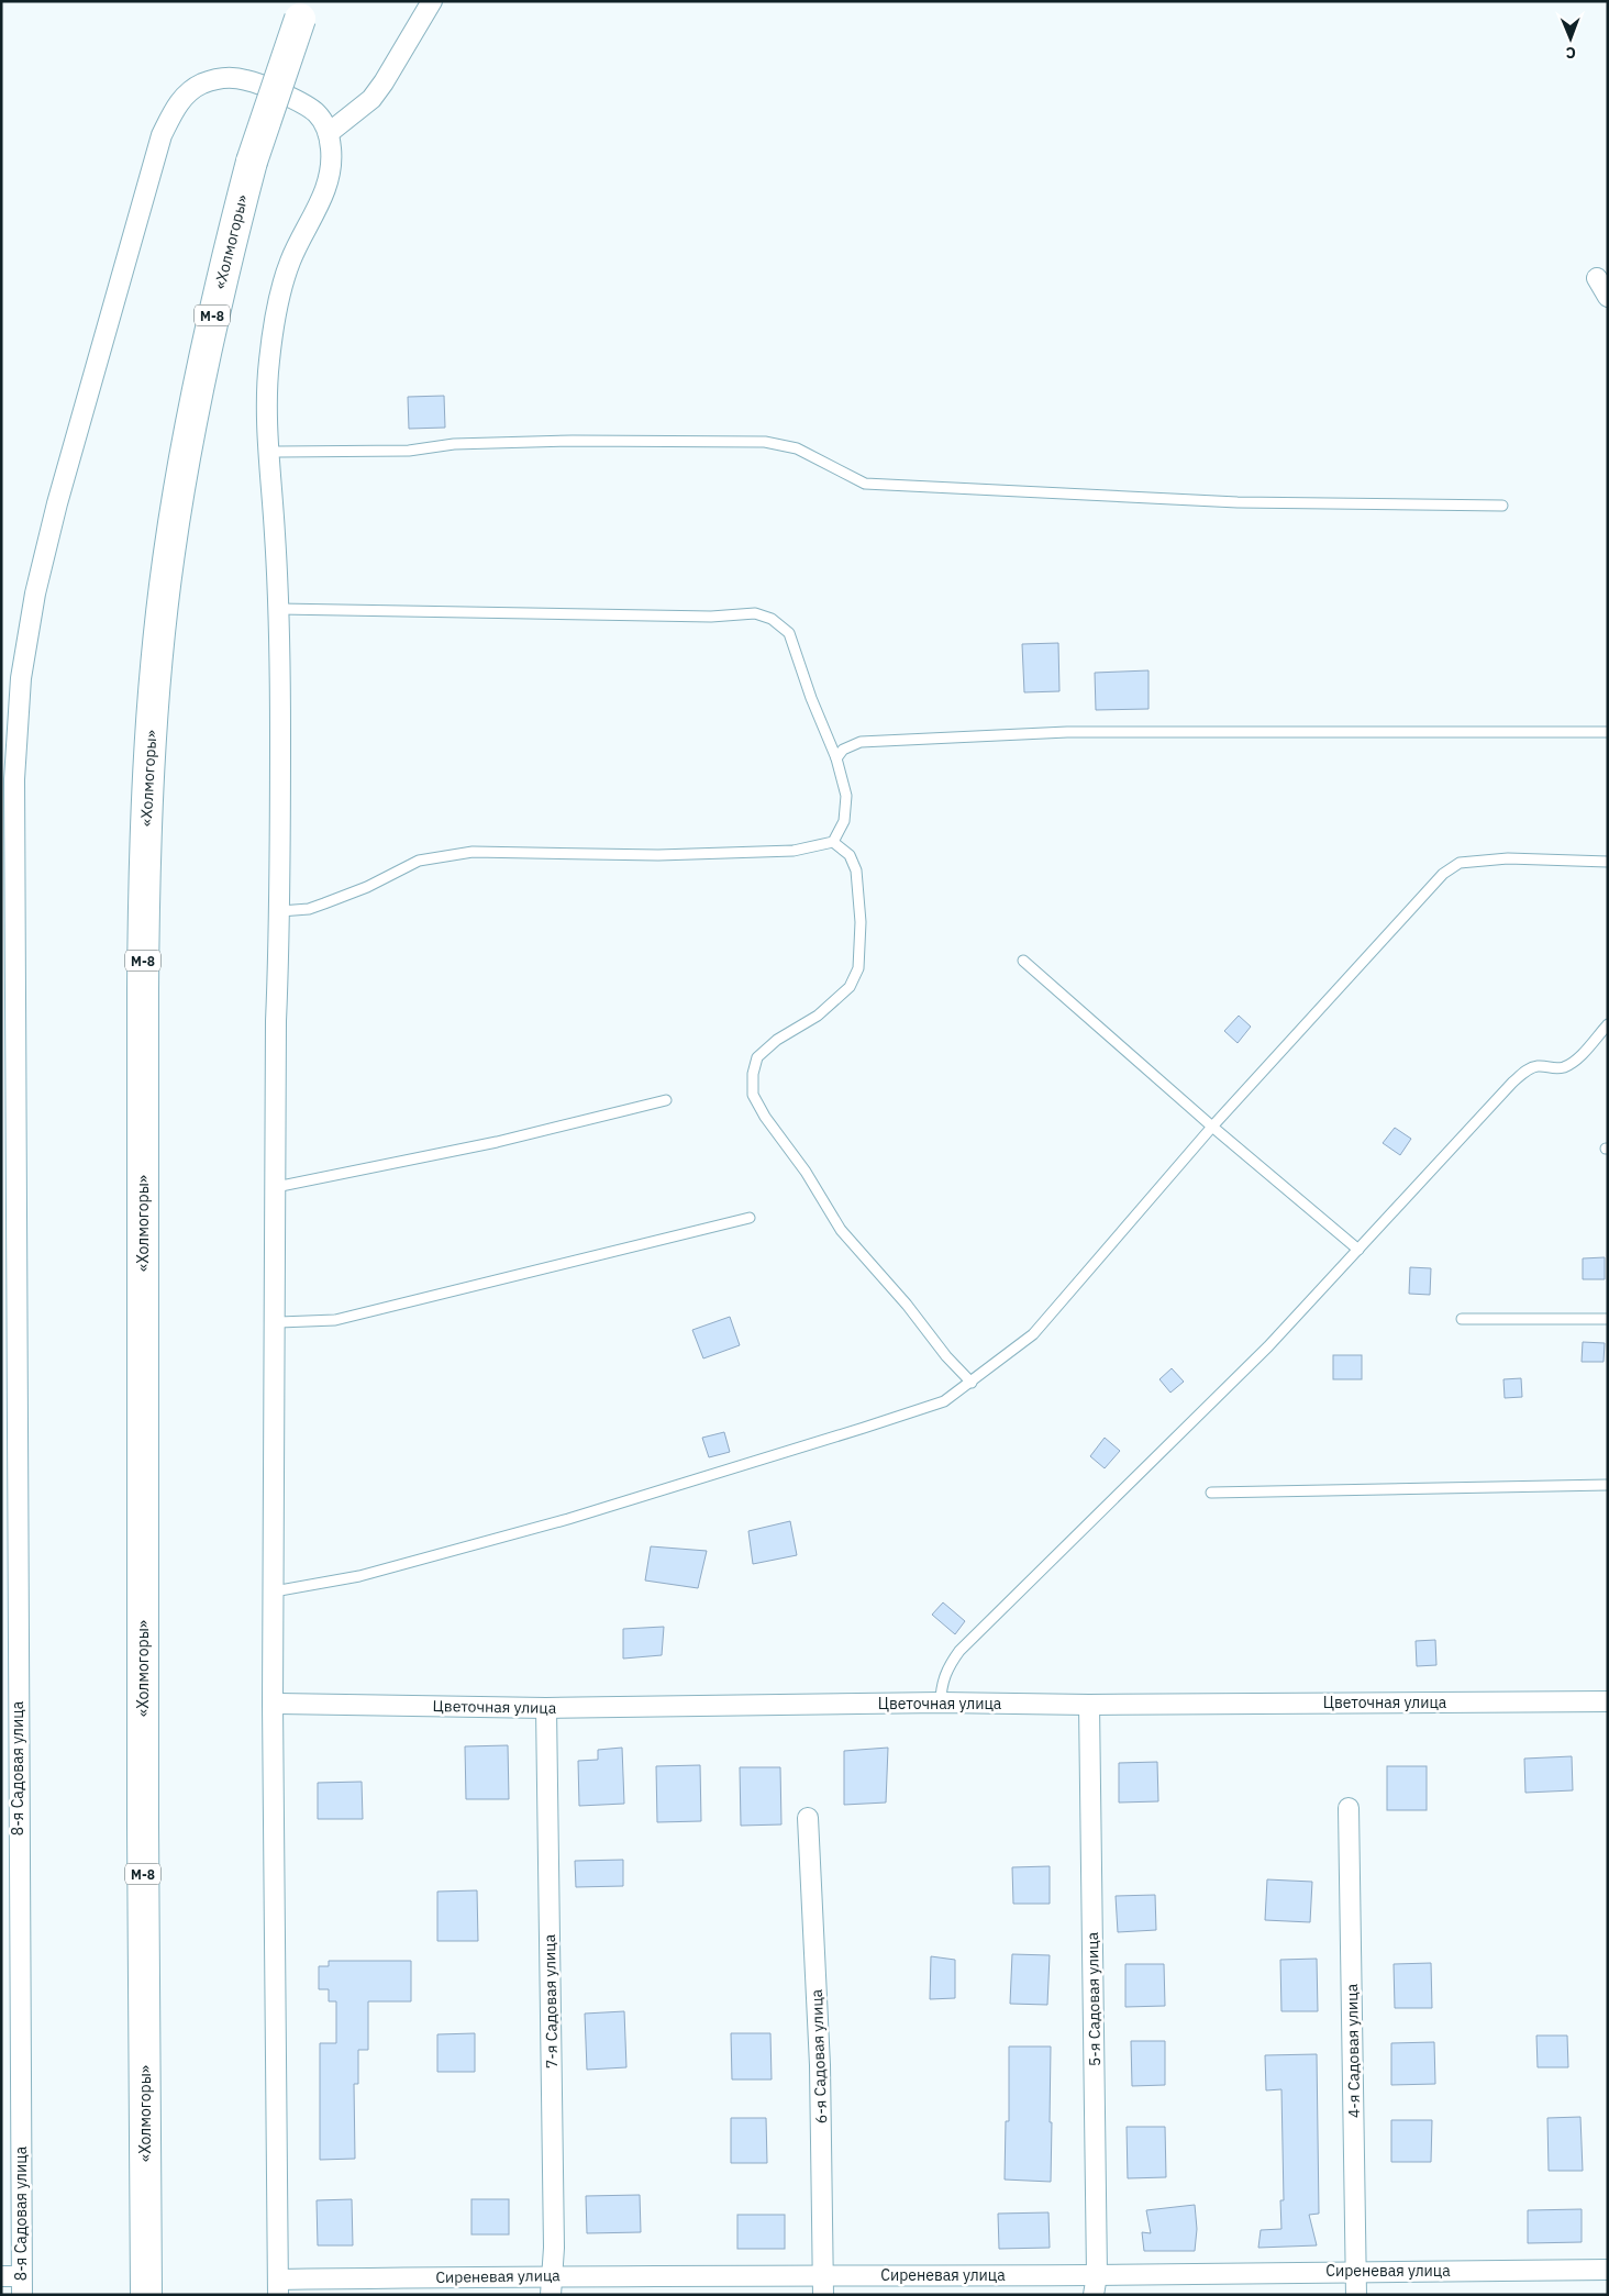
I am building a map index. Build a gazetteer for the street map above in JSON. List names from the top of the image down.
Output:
{
  "streets": {
    "highway": ["«Холмогоры»", "М-8"],
    "street": [
      "Цветочная улица",
      "8-я Садовая улица",
      "5-я Садовая улица",
      "7-я Садовая улица",
      "4-я Садовая улица",
      "6-я Садовая улица",
      "Сиреневая улица"
    ]
  },
  "crossings": [
    ["Цветочная улица", "5-я Садовая улица"],
    ["Цветочная улица", "7-я Садовая улица"],
    ["5-я Садовая улица", "Сиреневая улица"],
    ["7-я Садовая улица", "Сиреневая улица"],
    ["4-я Садовая улица", "Сиреневая улица"],
    ["6-я Садовая улица", "Сиреневая улица"]
  ],
  "north": "bottom"
}
